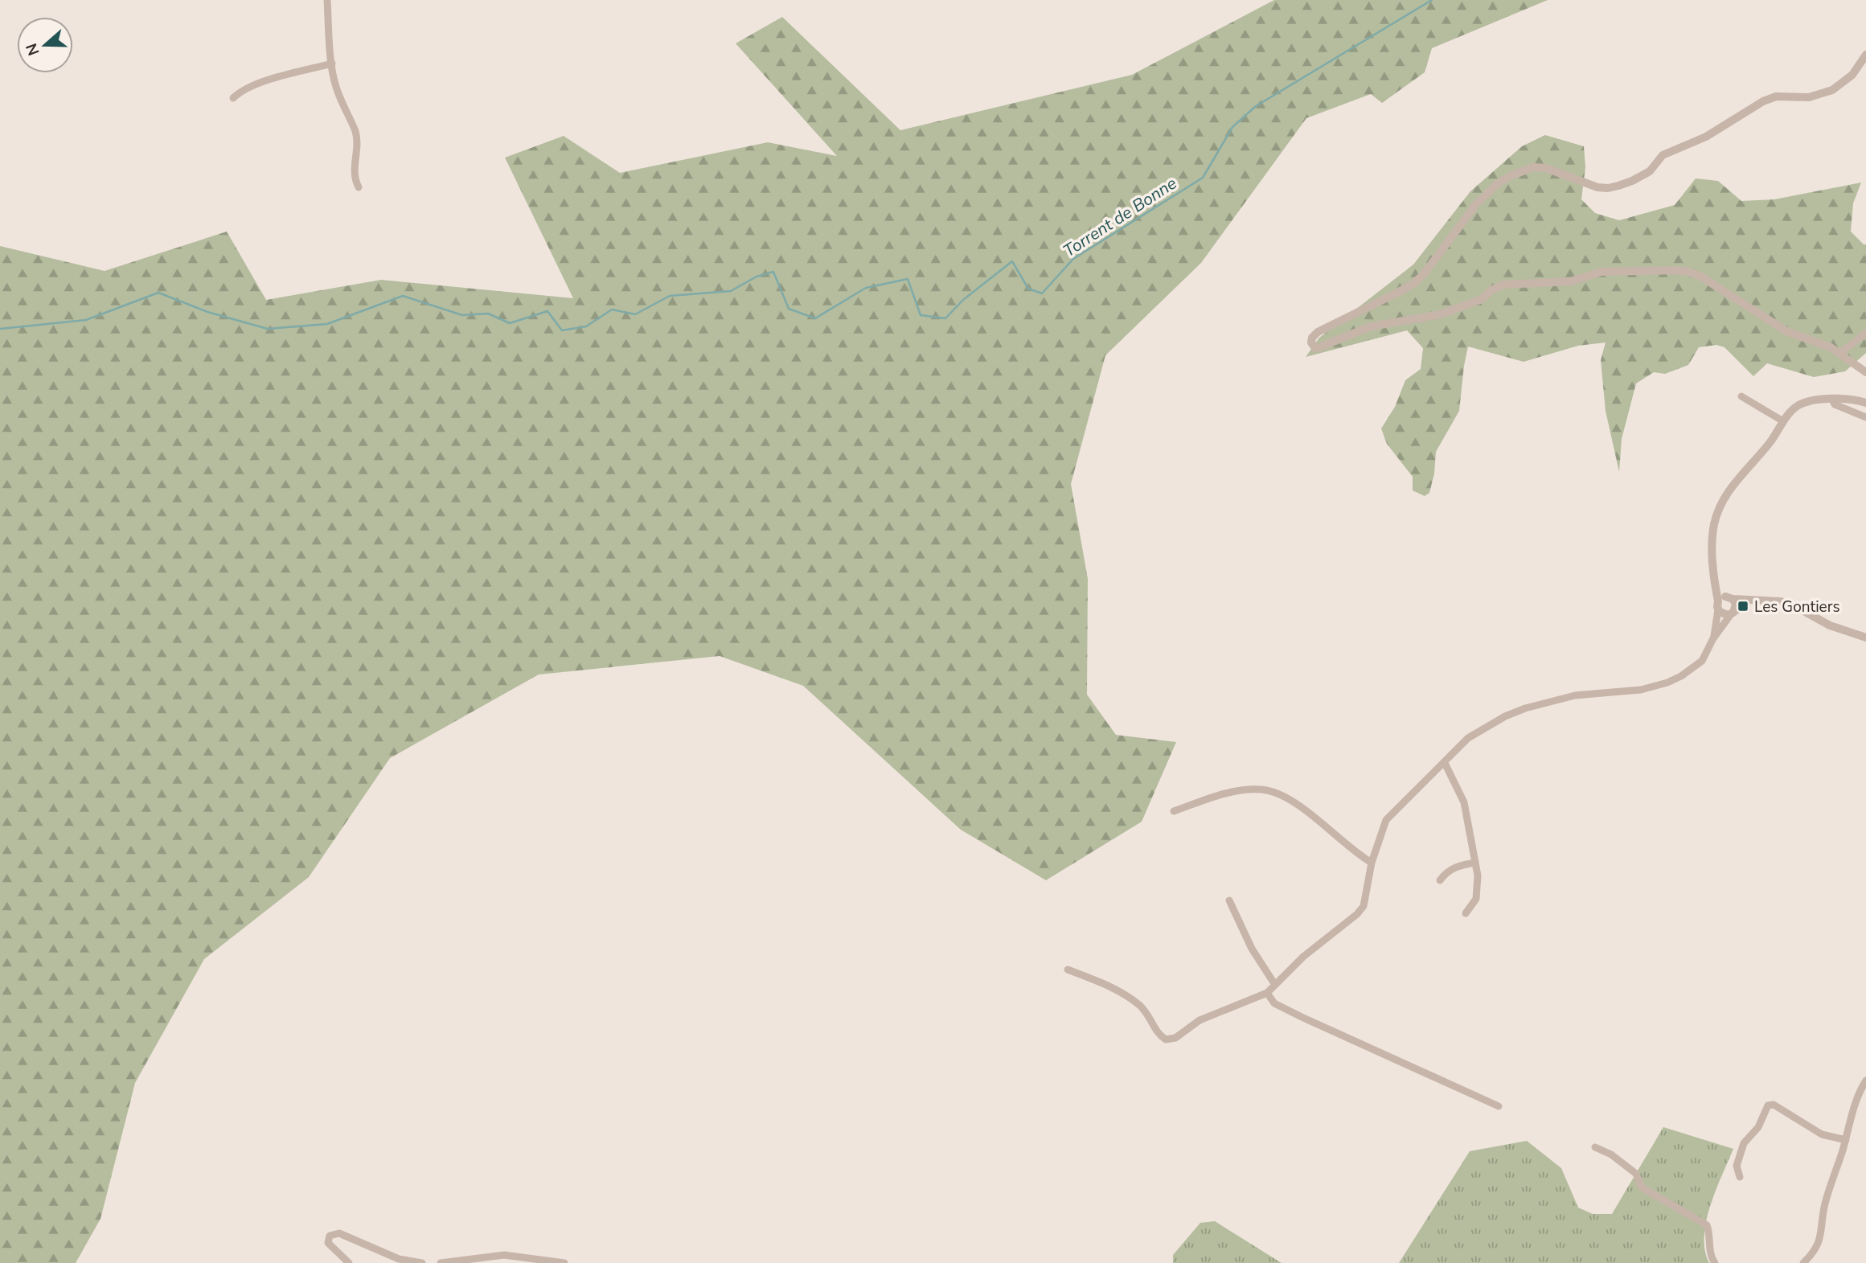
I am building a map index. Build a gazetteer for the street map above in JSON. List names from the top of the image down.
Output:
{
  "water": ["Torrent de Bonne"],
  "places": {
    "transit": ["Les Gontiers"]
  },
  "north": "left"
}
